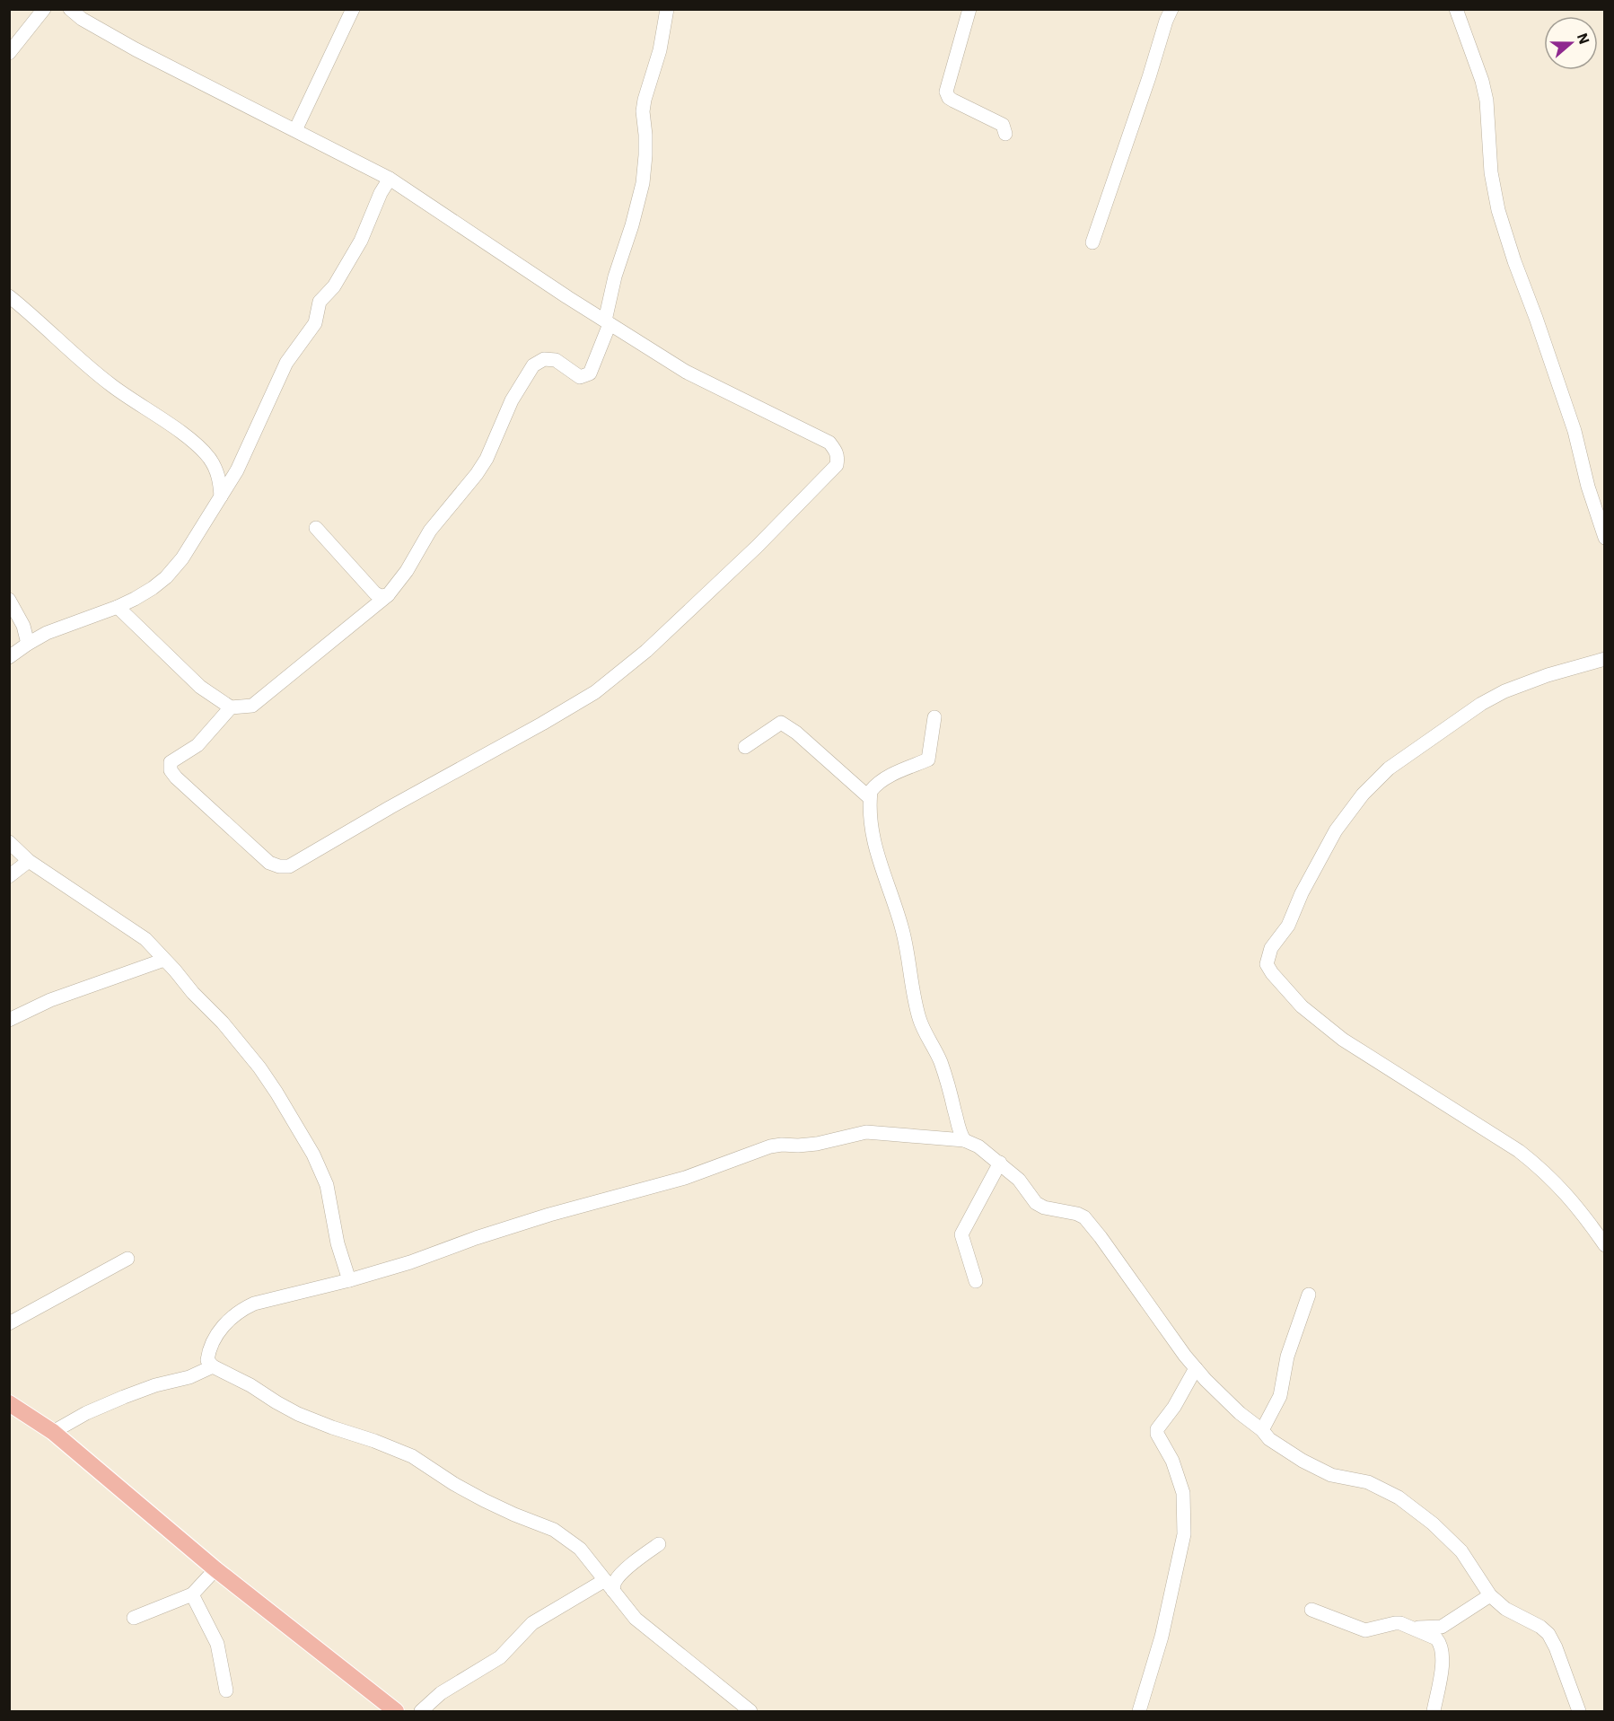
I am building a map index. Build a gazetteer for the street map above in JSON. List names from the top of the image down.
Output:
{
  "north": "right"
}
